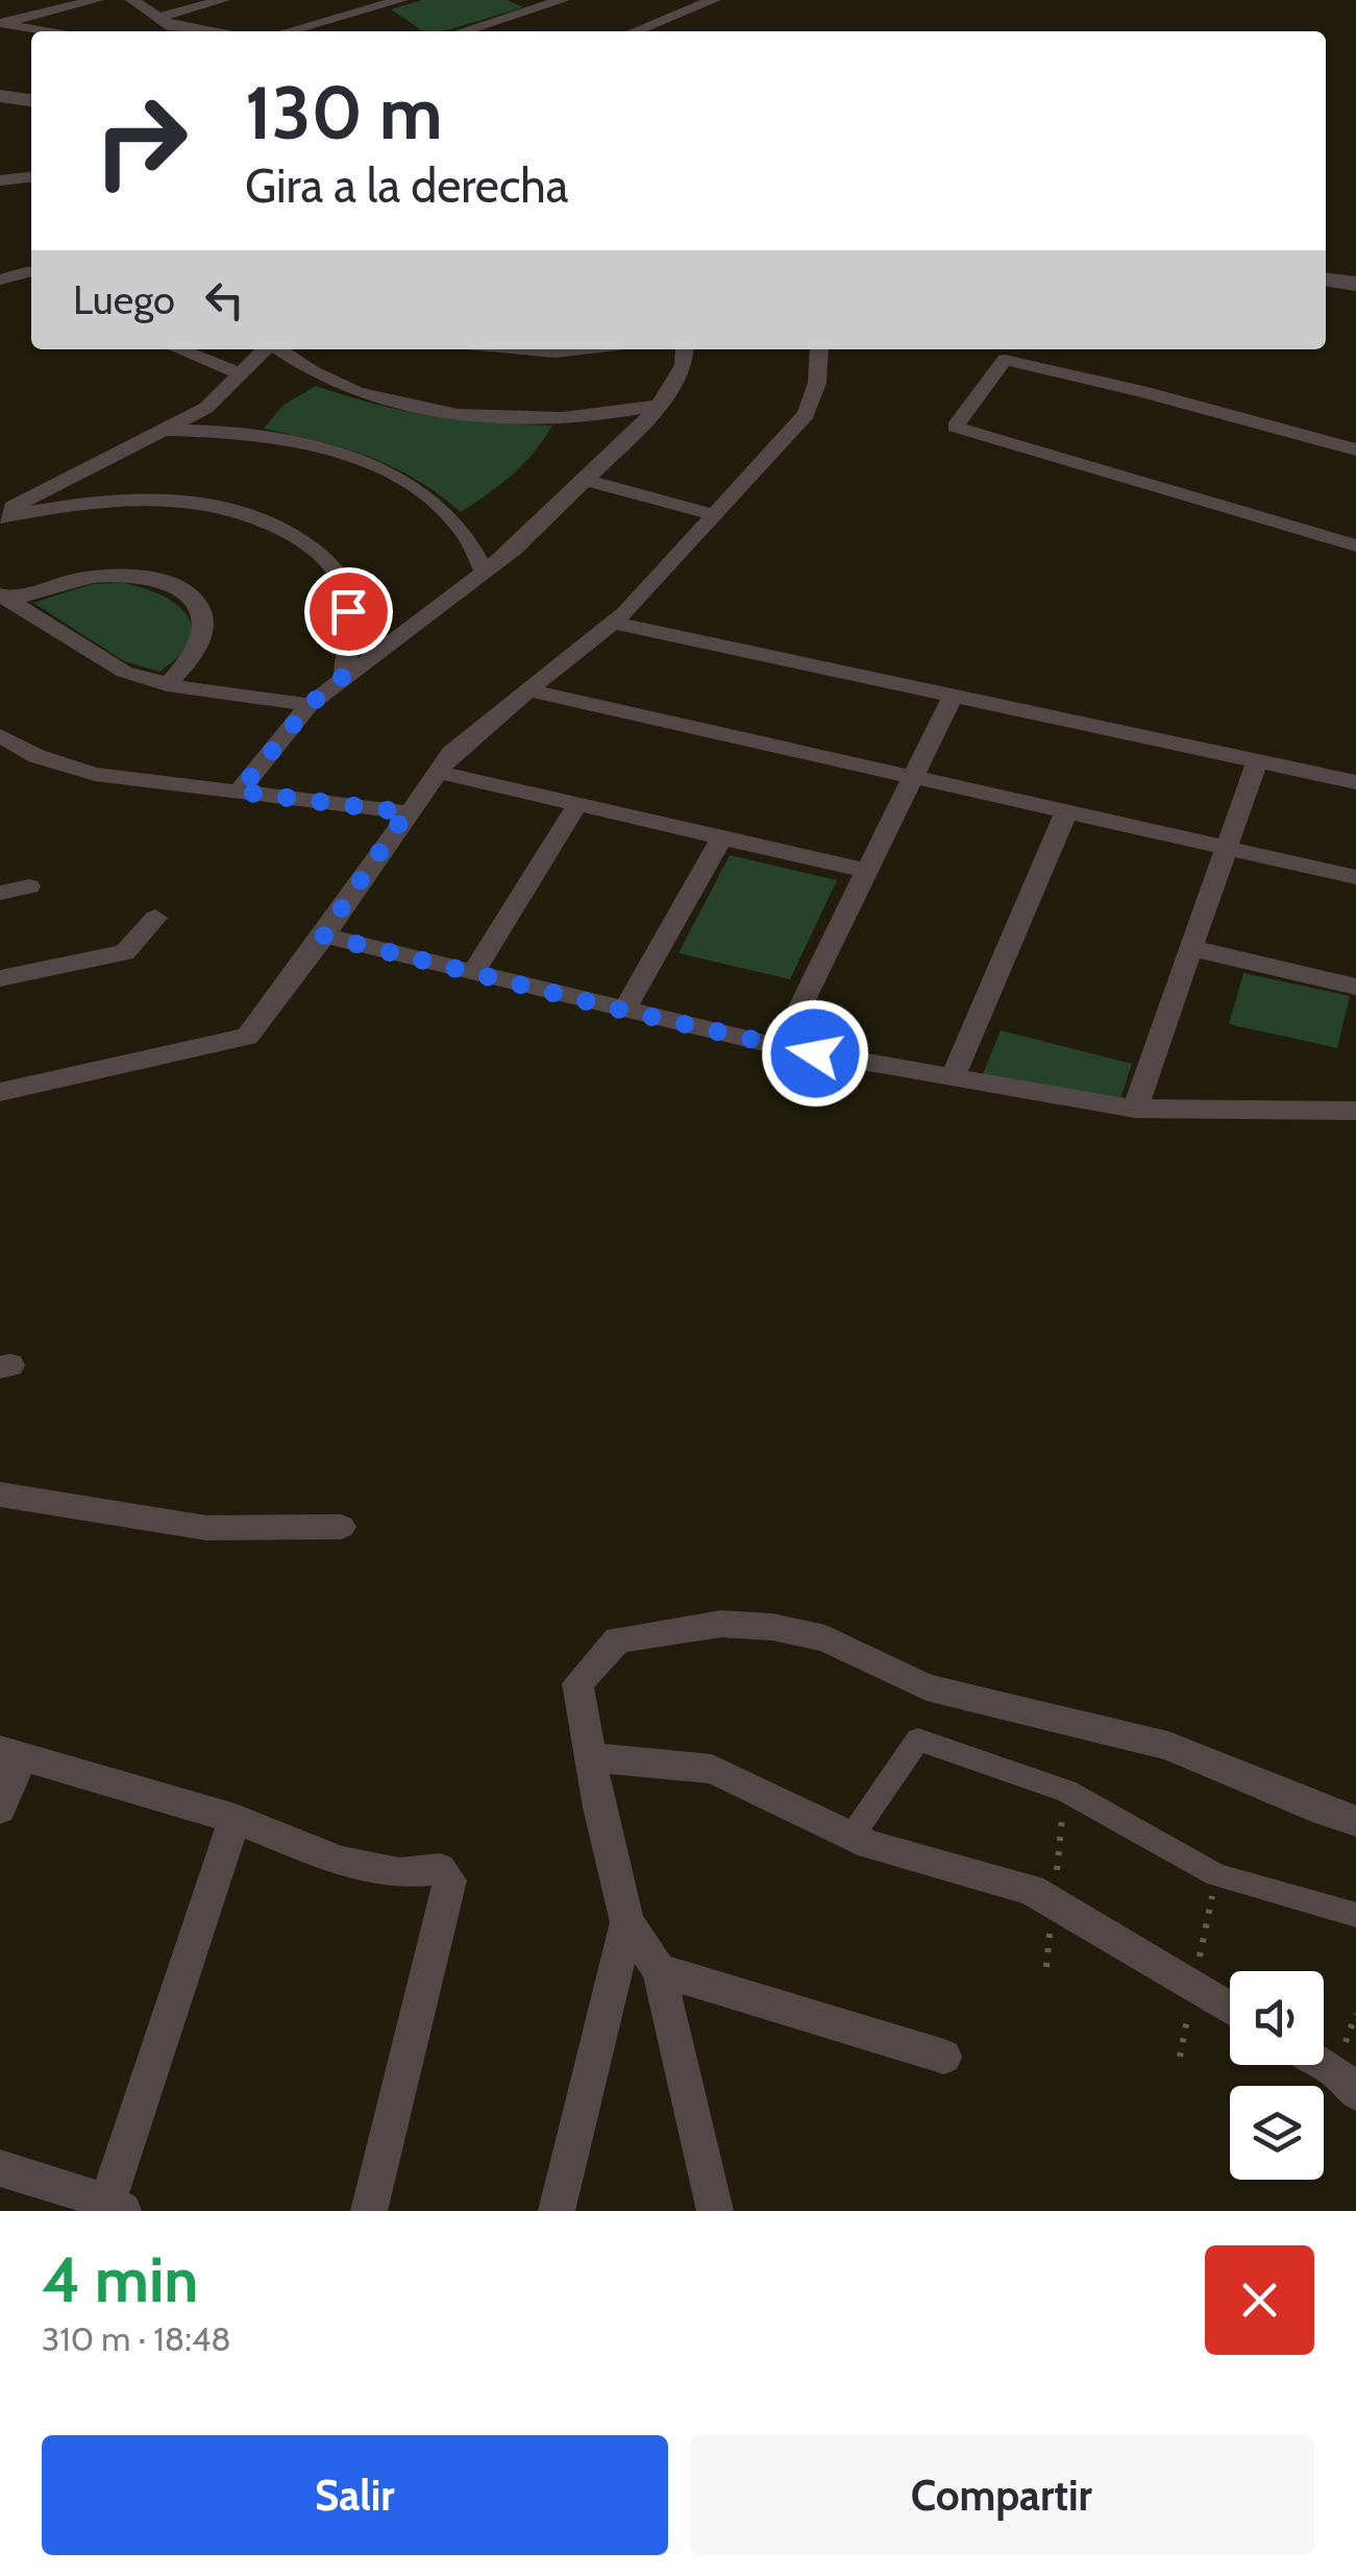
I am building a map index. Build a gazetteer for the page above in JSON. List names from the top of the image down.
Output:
{
  "page": {
    "turn": ["130 m", "Gira a la derecha"],
    "then": "Luego",
    "heading": ["4 min", "310 m · 18:48"],
    "buttons": ["Salir", "Compartir"]
  }
}
